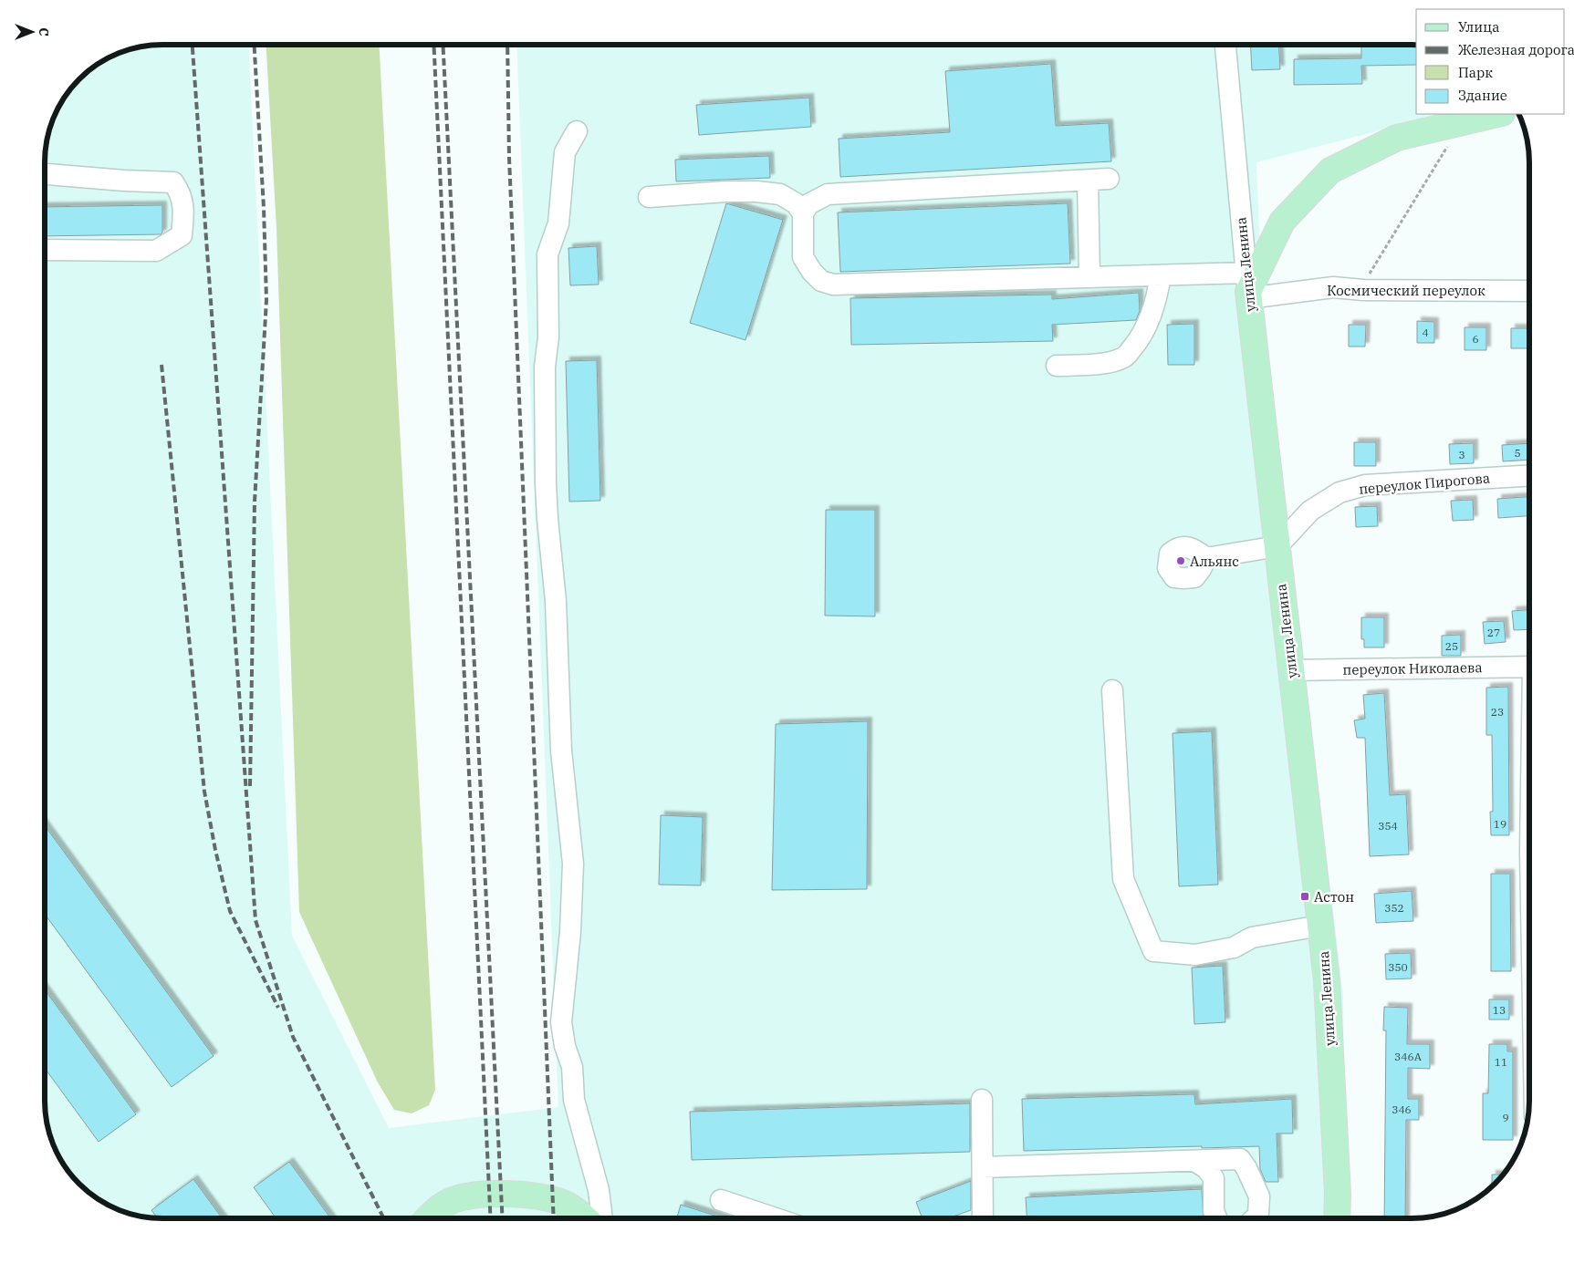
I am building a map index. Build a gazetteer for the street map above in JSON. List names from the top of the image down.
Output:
{
  "streets": {
    "main road": ["улица Ленина"],
    "street": ["Космический переулок", "переулок Пирогова", "переулок Николаева"]
  },
  "crossings": [
    ["улица Ленина", "Космический переулок"],
    ["улица Ленина", "переулок Пирогова"],
    ["улица Ленина", "переулок Николаева"]
  ],
  "places": {
    "other": ["Альянс"],
    "transit": ["Астон"]
  },
  "house_numbers": [
    "4",
    "6",
    "5",
    "3",
    "27",
    "25",
    "23",
    "19",
    "354",
    "352",
    "350",
    "13",
    "346А",
    "11",
    "346",
    "9"
  ],
  "legend": [
    "Улица",
    "Железная дорога",
    "Парк",
    "Здание"
  ],
  "north": "right"
}
